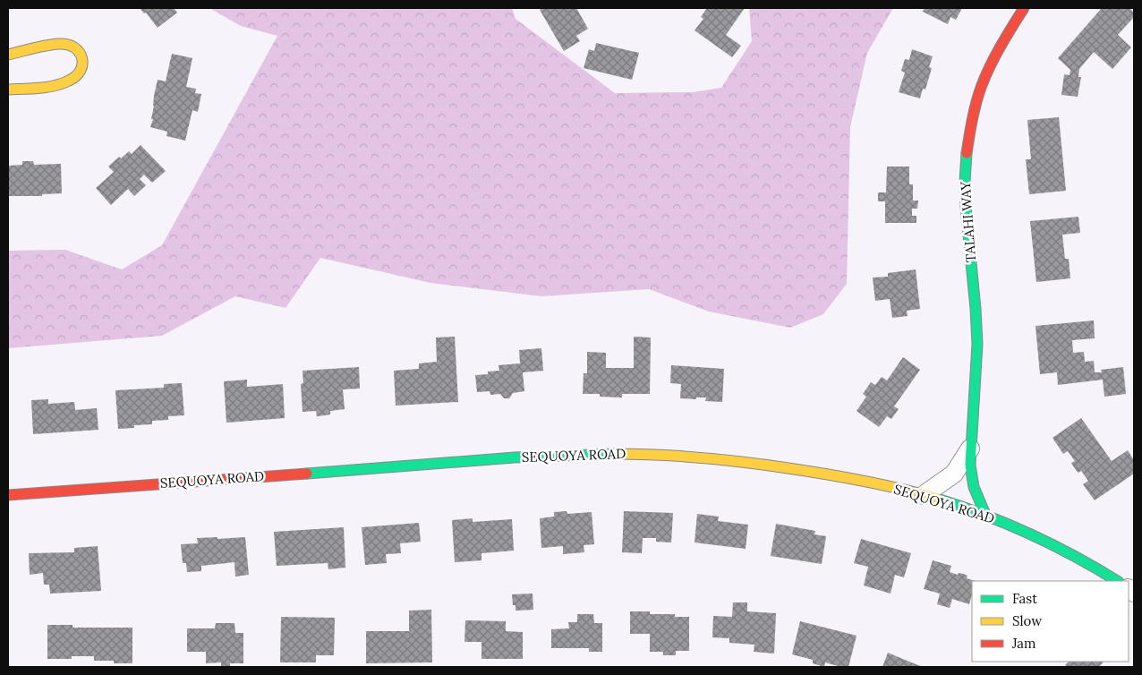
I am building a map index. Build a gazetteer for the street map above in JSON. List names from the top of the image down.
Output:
{
  "streets": {
    "street": ["TALAHI WAY", "SEQUOYA ROAD"]
  },
  "crossings": [
    ["TALAHI WAY", "SEQUOYA ROAD"]
  ],
  "legend": ["Fast", "Slow", "Jam"]
}
